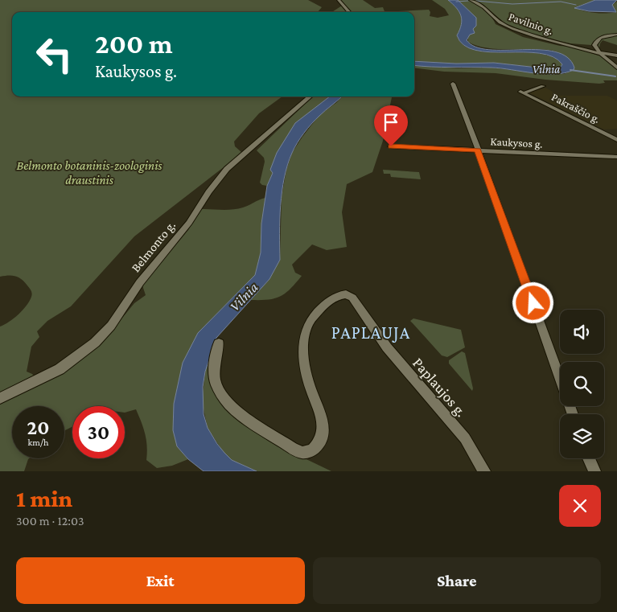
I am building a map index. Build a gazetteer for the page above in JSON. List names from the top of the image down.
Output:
{
  "streets": {
    "street": [
      "Pavilnio g.",
      "Pakraščio g.",
      "Kaukysos g.",
      "Belmonto g.",
      "Paplaujos g."
    ]
  },
  "districts": ["PAPLAUJA"],
  "water": ["Vilnia"],
  "parks": ["Belmonto botaninis-zoologinis draustinis"],
  "page": {
    "turn": ["200 m", "Kaukysos g."],
    "speed": "20 km/h",
    "limit": "30",
    "heading": ["1 min", "300 m · 12:03"],
    "buttons": ["Exit", "Share"]
  }
}
